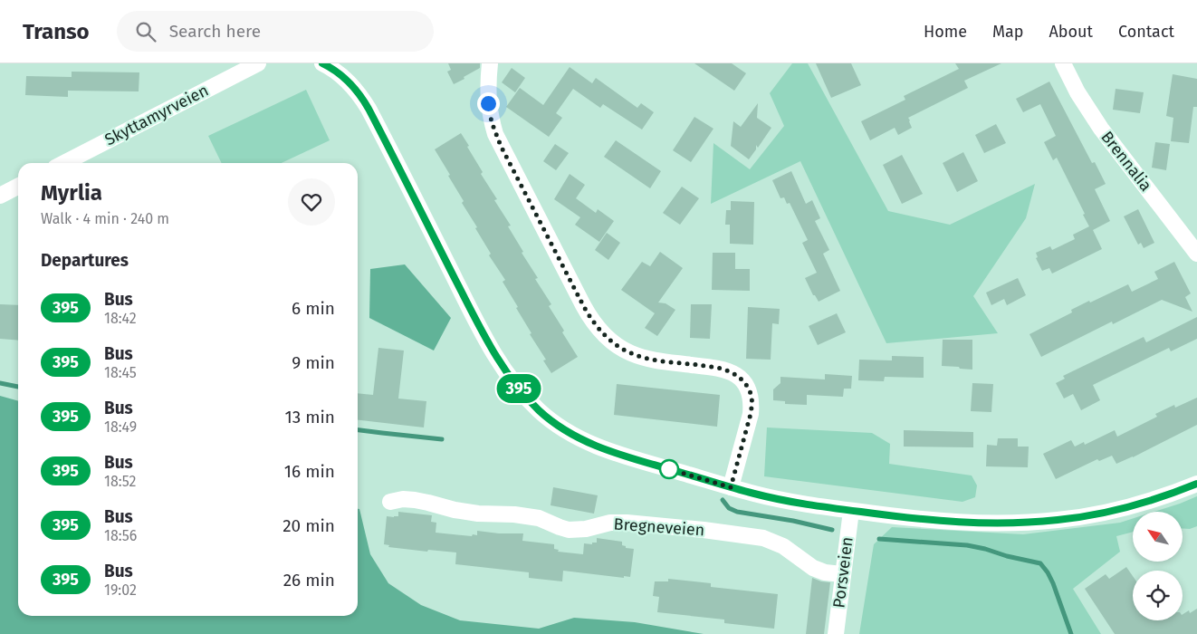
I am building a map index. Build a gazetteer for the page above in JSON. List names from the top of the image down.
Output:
{
  "streets": {
    "street": [
      "Skyttamyrveien",
      "Brennalia",
      "Bregneveien",
      "Porsveien"
    ]
  },
  "crossings": [
    ["Bregneveien", "Porsveien"]
  ],
  "lines": ["bus line 395"],
  "north": "top left",
  "page": {
    "header": "Transo",
    "search": "Search here",
    "nav": [
      "Home",
      "Map",
      "About",
      "Contact"
    ],
    "on_map": "395",
    "heading": [
      ["Myrlia", "Walk · 4 min · 240 m"],
      "Departures"
    ],
    "list": [
      {
        "mark": "395",
        "name": "Bus",
        "note": "18:42",
        "value": "6 min"
      },
      {
        "mark": "395",
        "name": "Bus",
        "note": "18:45",
        "value": "9 min"
      },
      {
        "mark": "395",
        "name": "Bus",
        "note": "18:49",
        "value": "13 min"
      },
      {
        "mark": "395",
        "name": "Bus",
        "note": "18:52",
        "value": "16 min"
      },
      {
        "mark": "395",
        "name": "Bus",
        "note": "18:56",
        "value": "20 min"
      },
      {
        "mark": "395",
        "name": "Bus",
        "note": "19:02",
        "value": "26 min"
      }
    ]
  }
}
